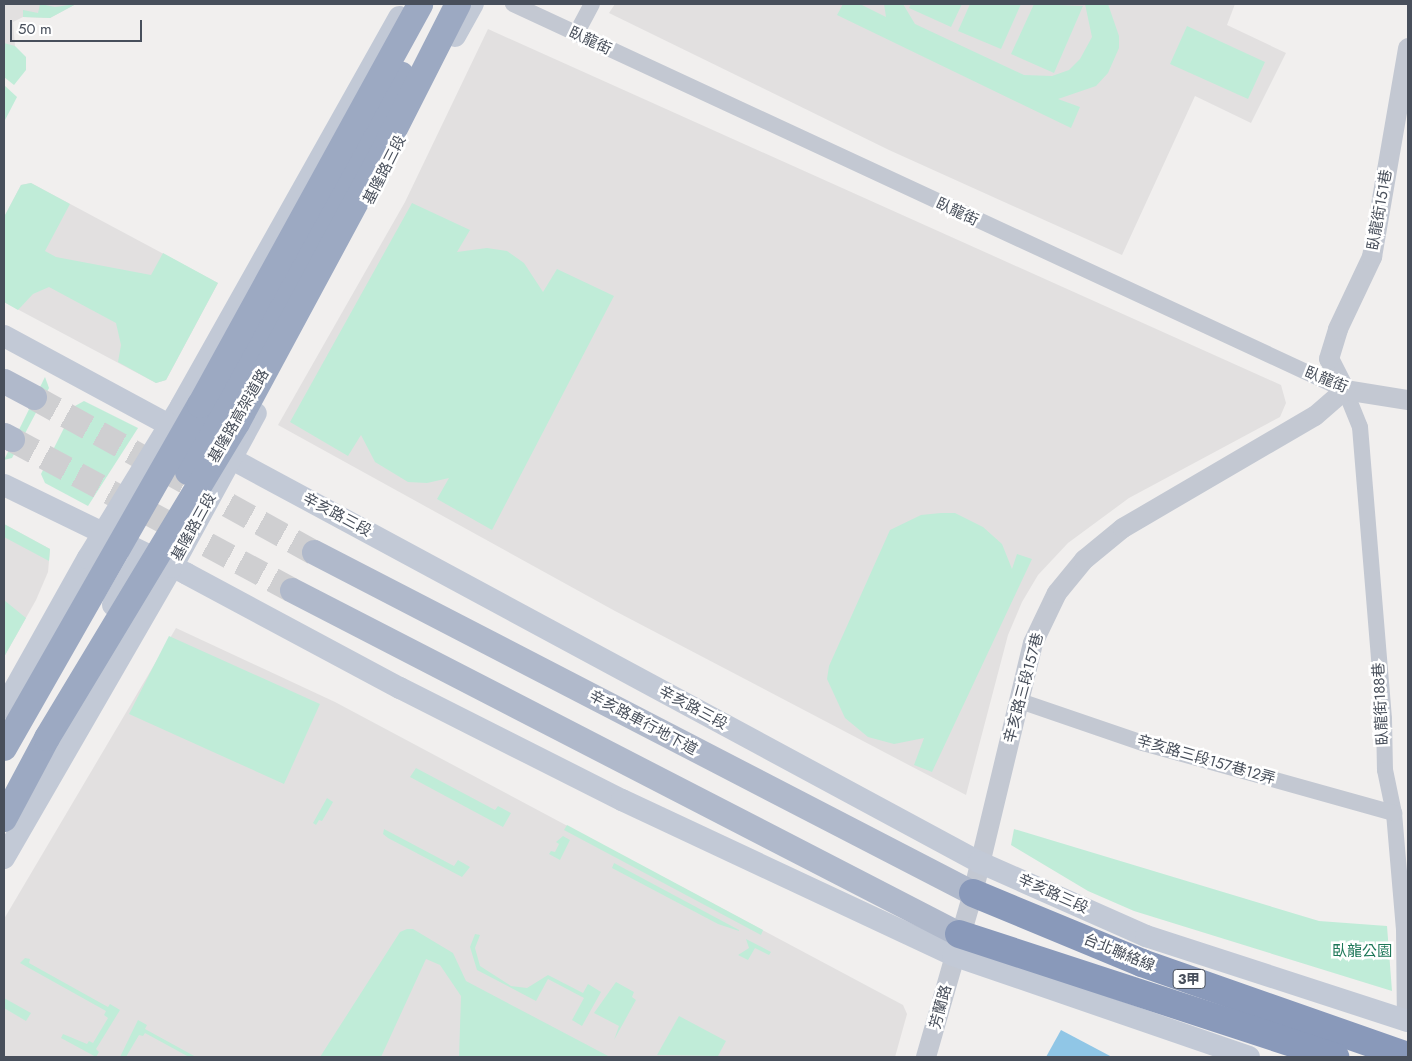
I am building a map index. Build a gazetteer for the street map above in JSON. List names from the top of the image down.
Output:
{
  "streets": {
    "highway": ["基隆路高架道路", "台北聯絡線", "3甲"],
    "main road": ["基隆路三段", "辛亥路三段", "辛亥路車行地下道"],
    "street": [
      "臥龍街",
      "臥龍街151巷",
      "辛亥路三段157巷",
      "臥龍街188巷",
      "辛亥路三段157巷12弄",
      "芳蘭路"
    ]
  },
  "crossings": [
    ["臥龍街", "臥龍街151巷"],
    ["臥龍街", "辛亥路三段157巷"],
    ["臥龍街", "臥龍街188巷"],
    ["基隆路三段", "辛亥路三段"],
    ["臥龍街151巷", "辛亥路三段157巷"],
    ["臥龍街151巷", "臥龍街188巷"],
    ["辛亥路三段", "辛亥路三段157巷"],
    ["辛亥路三段", "臥龍街188巷"],
    ["辛亥路三段157巷", "臥龍街188巷"],
    ["辛亥路三段157巷", "辛亥路車行地下道"],
    ["辛亥路三段157巷", "辛亥路三段157巷12弄"],
    ["辛亥路三段157巷", "台北聯絡線"],
    ["辛亥路三段157巷", "芳蘭路"],
    ["臥龍街188巷", "辛亥路三段157巷12弄"],
    ["辛亥路車行地下道", "台北聯絡線"],
    ["台北聯絡線", "芳蘭路"]
  ],
  "parks": ["臥龍公園"],
  "scale_bar": "50 m"
}
